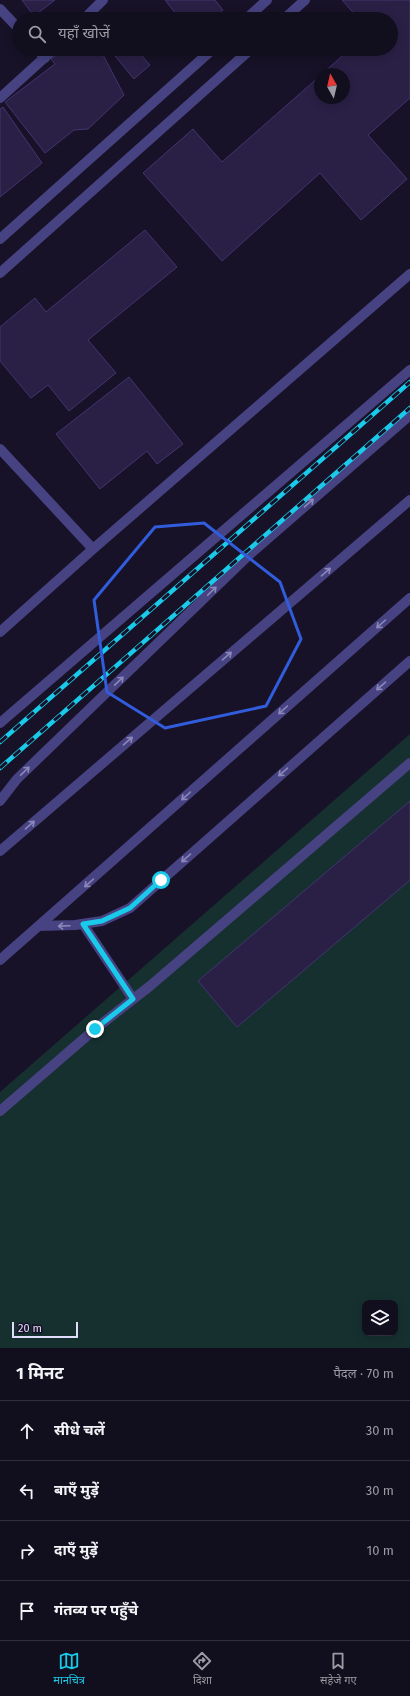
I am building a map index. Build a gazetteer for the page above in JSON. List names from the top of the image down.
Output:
{
  "scale_bar": "20 m",
  "north": "top",
  "page": {
    "search": "यहाँ खोजें",
    "scale": "20 m",
    "heading": ["1 मिनट", "पैदल · 70 m"],
    "list": [
      ["सीधे चलें", "30 m"],
      ["बाएँ मुड़ें", "30 m"],
      ["दाएँ मुड़ें", "10 m"],
      "गंतव्य पर पहुँचे"
    ],
    "nav": ["मानचित्र", "दिशा", "सहेजे गए"]
  }
}
